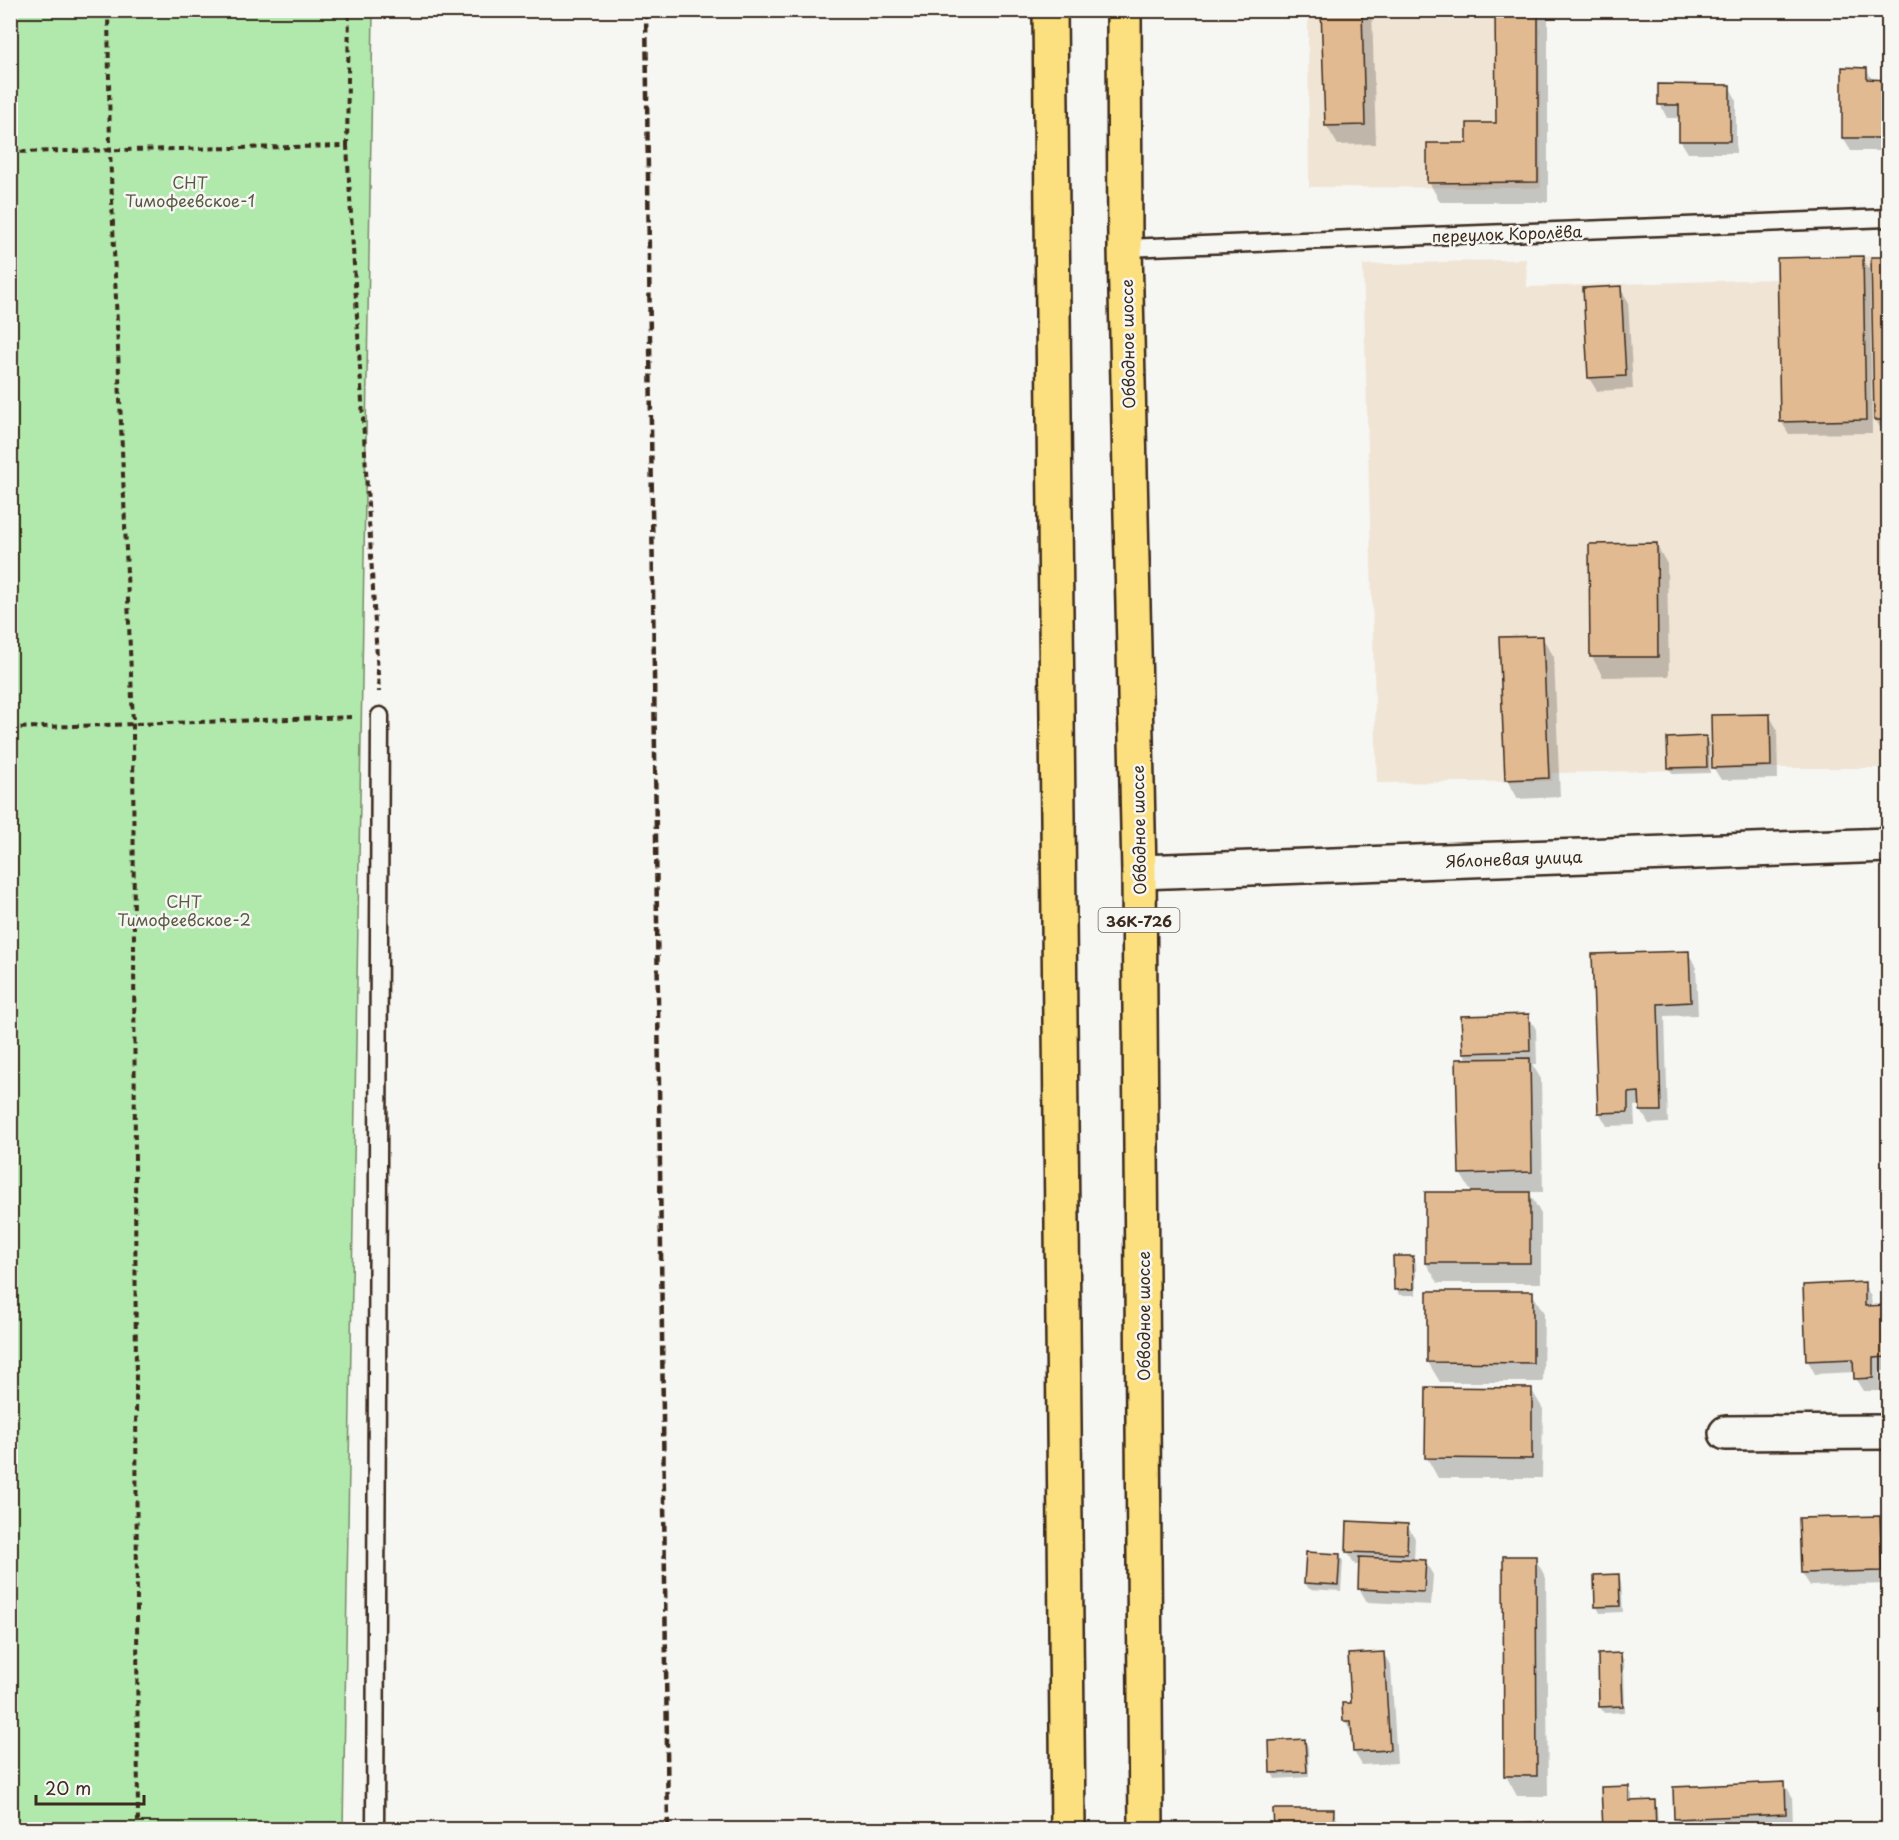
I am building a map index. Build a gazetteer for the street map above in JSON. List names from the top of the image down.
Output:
{
  "streets": {
    "main road": ["Обводное шоссе", "36К-726"],
    "street": ["Яблоневая улица"],
    "lane": ["переулок Королёва"]
  },
  "crossings": [
    ["переулок Королёва", "Обводное шоссе"],
    ["Обводное шоссе", "Яблоневая улица"]
  ],
  "parks": ["СНТ Тимофеевское-1", "СНТ Тимофеевское-2"],
  "scale_bar": "20 m"
}
